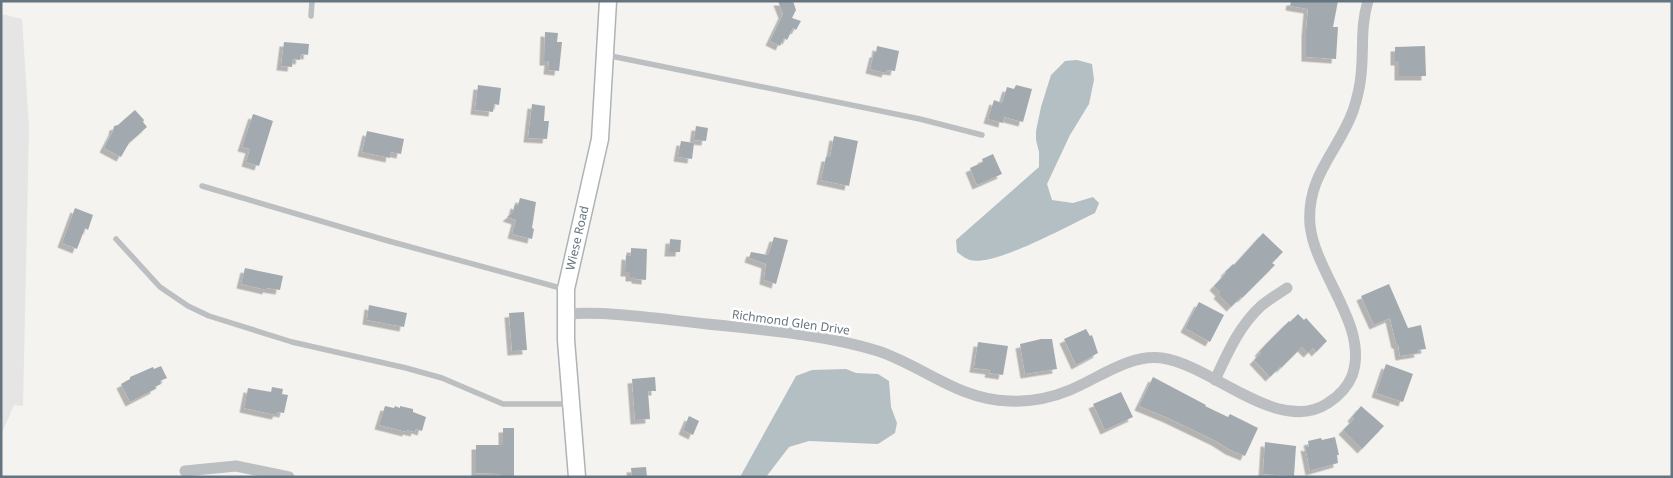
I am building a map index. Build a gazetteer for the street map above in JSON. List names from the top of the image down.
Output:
{
  "streets": {
    "street": ["Wiese Road", "Richmond Glen Drive"]
  },
  "crossings": [
    ["Wiese Road", "Richmond Glen Drive"]
  ]
}
